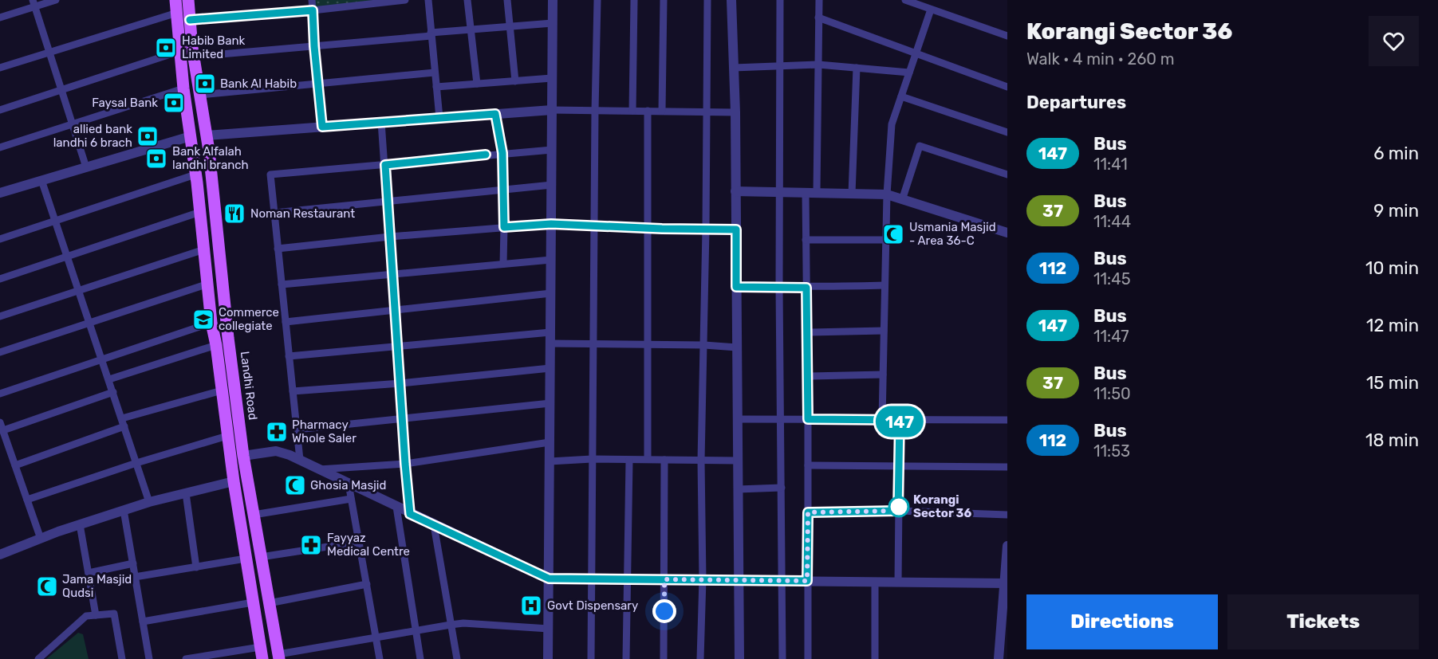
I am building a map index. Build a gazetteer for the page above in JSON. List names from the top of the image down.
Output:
{
  "streets": {
    "main road": ["Landhi Road"]
  },
  "places": {
    "bank": [
      "Habib Bank Limited",
      "Bank Al Habib",
      "Faysal Bank",
      "allied bank landhi 6 brach",
      "Bank Alfalah landhi branch"
    ],
    "restaurant": ["Noman Restaurant"],
    "mosque": ["Usmania Masjid - Area 36-C", "Ghosia Masjid", "Jama Masjid Qudsi"],
    "school or university": ["Commerce collegiate"],
    "pharmacy": ["Pharmacy Whole Saler", "Fayyaz Medical Centre"],
    "other": ["Korangi Sector 36"],
    "hospital": ["Govt Dispensary"]
  },
  "lines": ["bus line 147"],
  "page": {
    "on_map": "147",
    "heading": [
      ["Korangi Sector 36", "Walk · 4 min · 260 m"],
      "Departures"
    ],
    "list": [
      {
        "mark": "147",
        "name": "Bus",
        "note": "11:41",
        "value": "6 min"
      },
      {
        "mark": "37",
        "name": "Bus",
        "note": "11:44",
        "value": "9 min"
      },
      {
        "mark": "112",
        "name": "Bus",
        "note": "11:45",
        "value": "10 min"
      },
      {
        "mark": "147",
        "name": "Bus",
        "note": "11:47",
        "value": "12 min"
      },
      {
        "mark": "37",
        "name": "Bus",
        "note": "11:50",
        "value": "15 min"
      },
      {
        "mark": "112",
        "name": "Bus",
        "note": "11:53",
        "value": "18 min"
      }
    ],
    "buttons": ["Directions", "Tickets"]
  }
}
